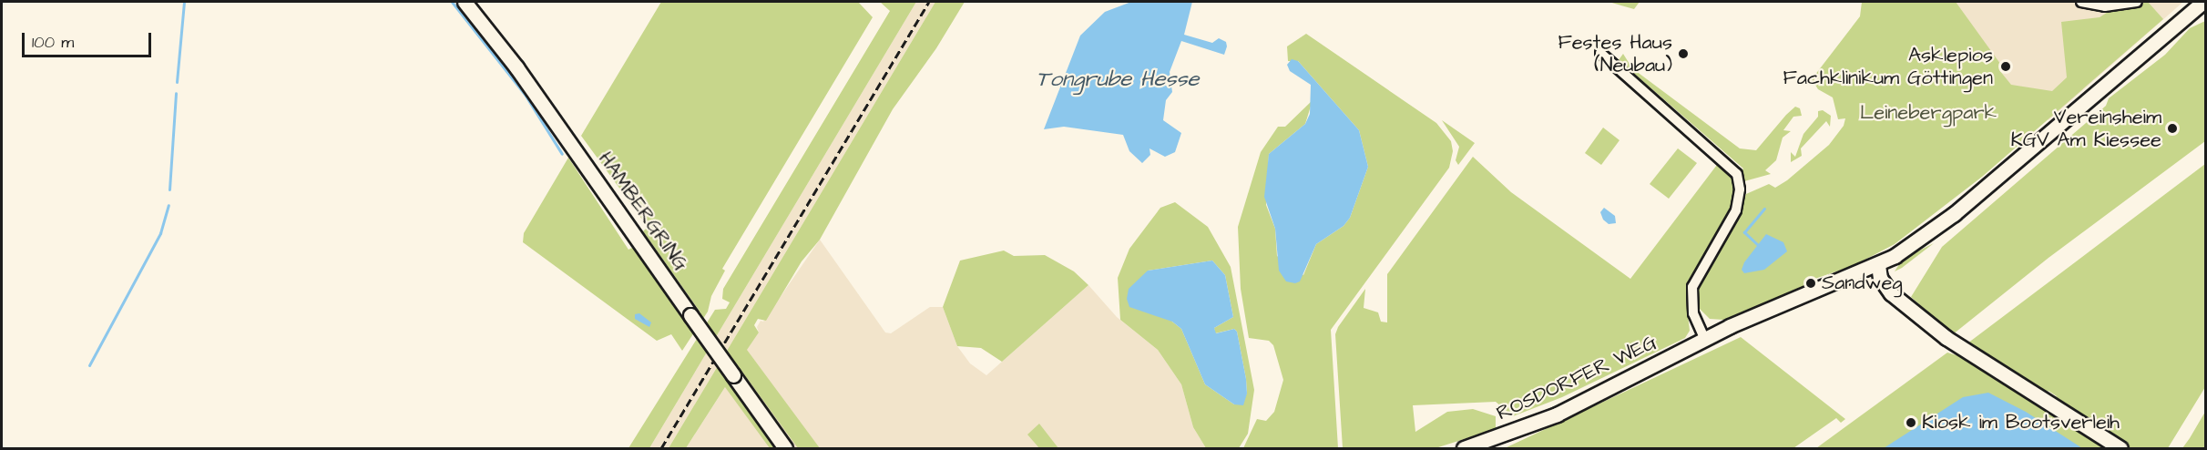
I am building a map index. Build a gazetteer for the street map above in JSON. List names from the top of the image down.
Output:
{
  "streets": {
    "main road": ["HAMBERGRING", "ROSDORFER WEG"]
  },
  "water": ["Tongrube Hesse"],
  "parks": ["Leinebergpark"],
  "places": [
    "Festes Haus (Neubau)",
    "Asklepios Fachklinikum Göttingen",
    "Vereinsheim KGV Am Kiessee",
    "Sandweg",
    "Kiosk im Bootsverleih"
  ],
  "scale_bar": "100 m"
}
